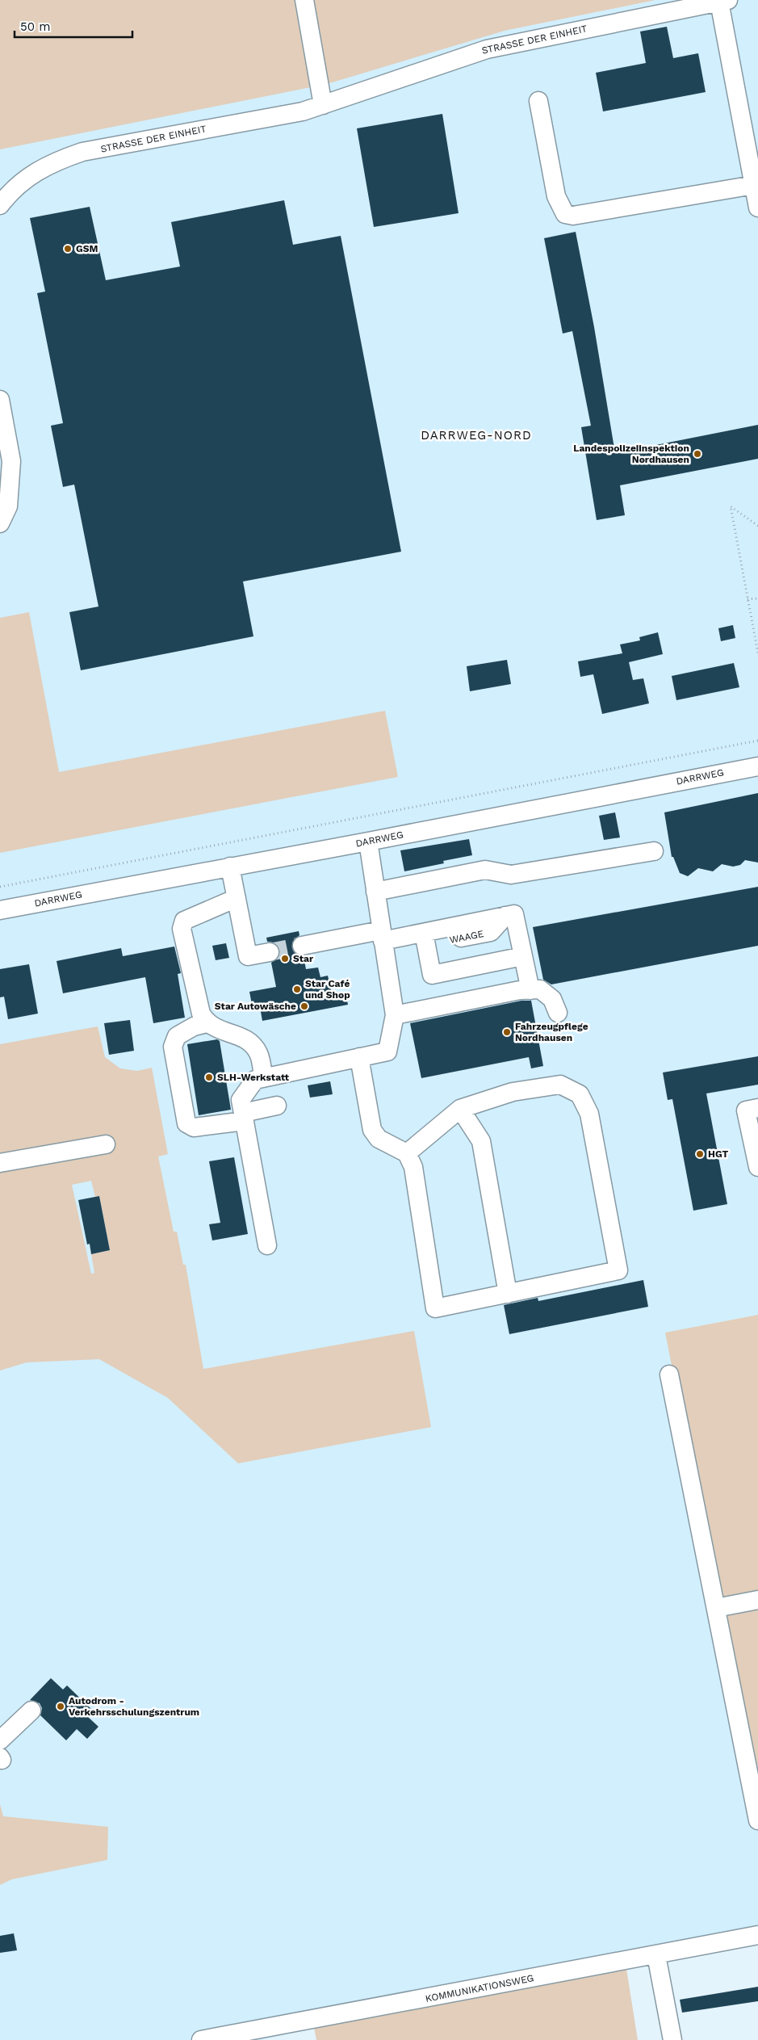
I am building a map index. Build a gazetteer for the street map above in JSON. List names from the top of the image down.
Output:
{
  "streets": {
    "street": ["STRASSE DER EINHEIT", "DARRWEG", "KOMMUNIKATIONSWEG"]
  },
  "districts": ["DARRWEG-NORD"],
  "places": [
    "GSM",
    "Landespolizeiinspektion Nordhausen",
    "Star",
    "Star Café und Shop",
    "Star Autowäsche",
    "Fahrzeugpflege Nordhausen",
    "SLH-Werkstatt",
    "HGT",
    "Autodrom - Verkehrsschulungszentrum"
  ],
  "scale_bar": "50 m"
}
